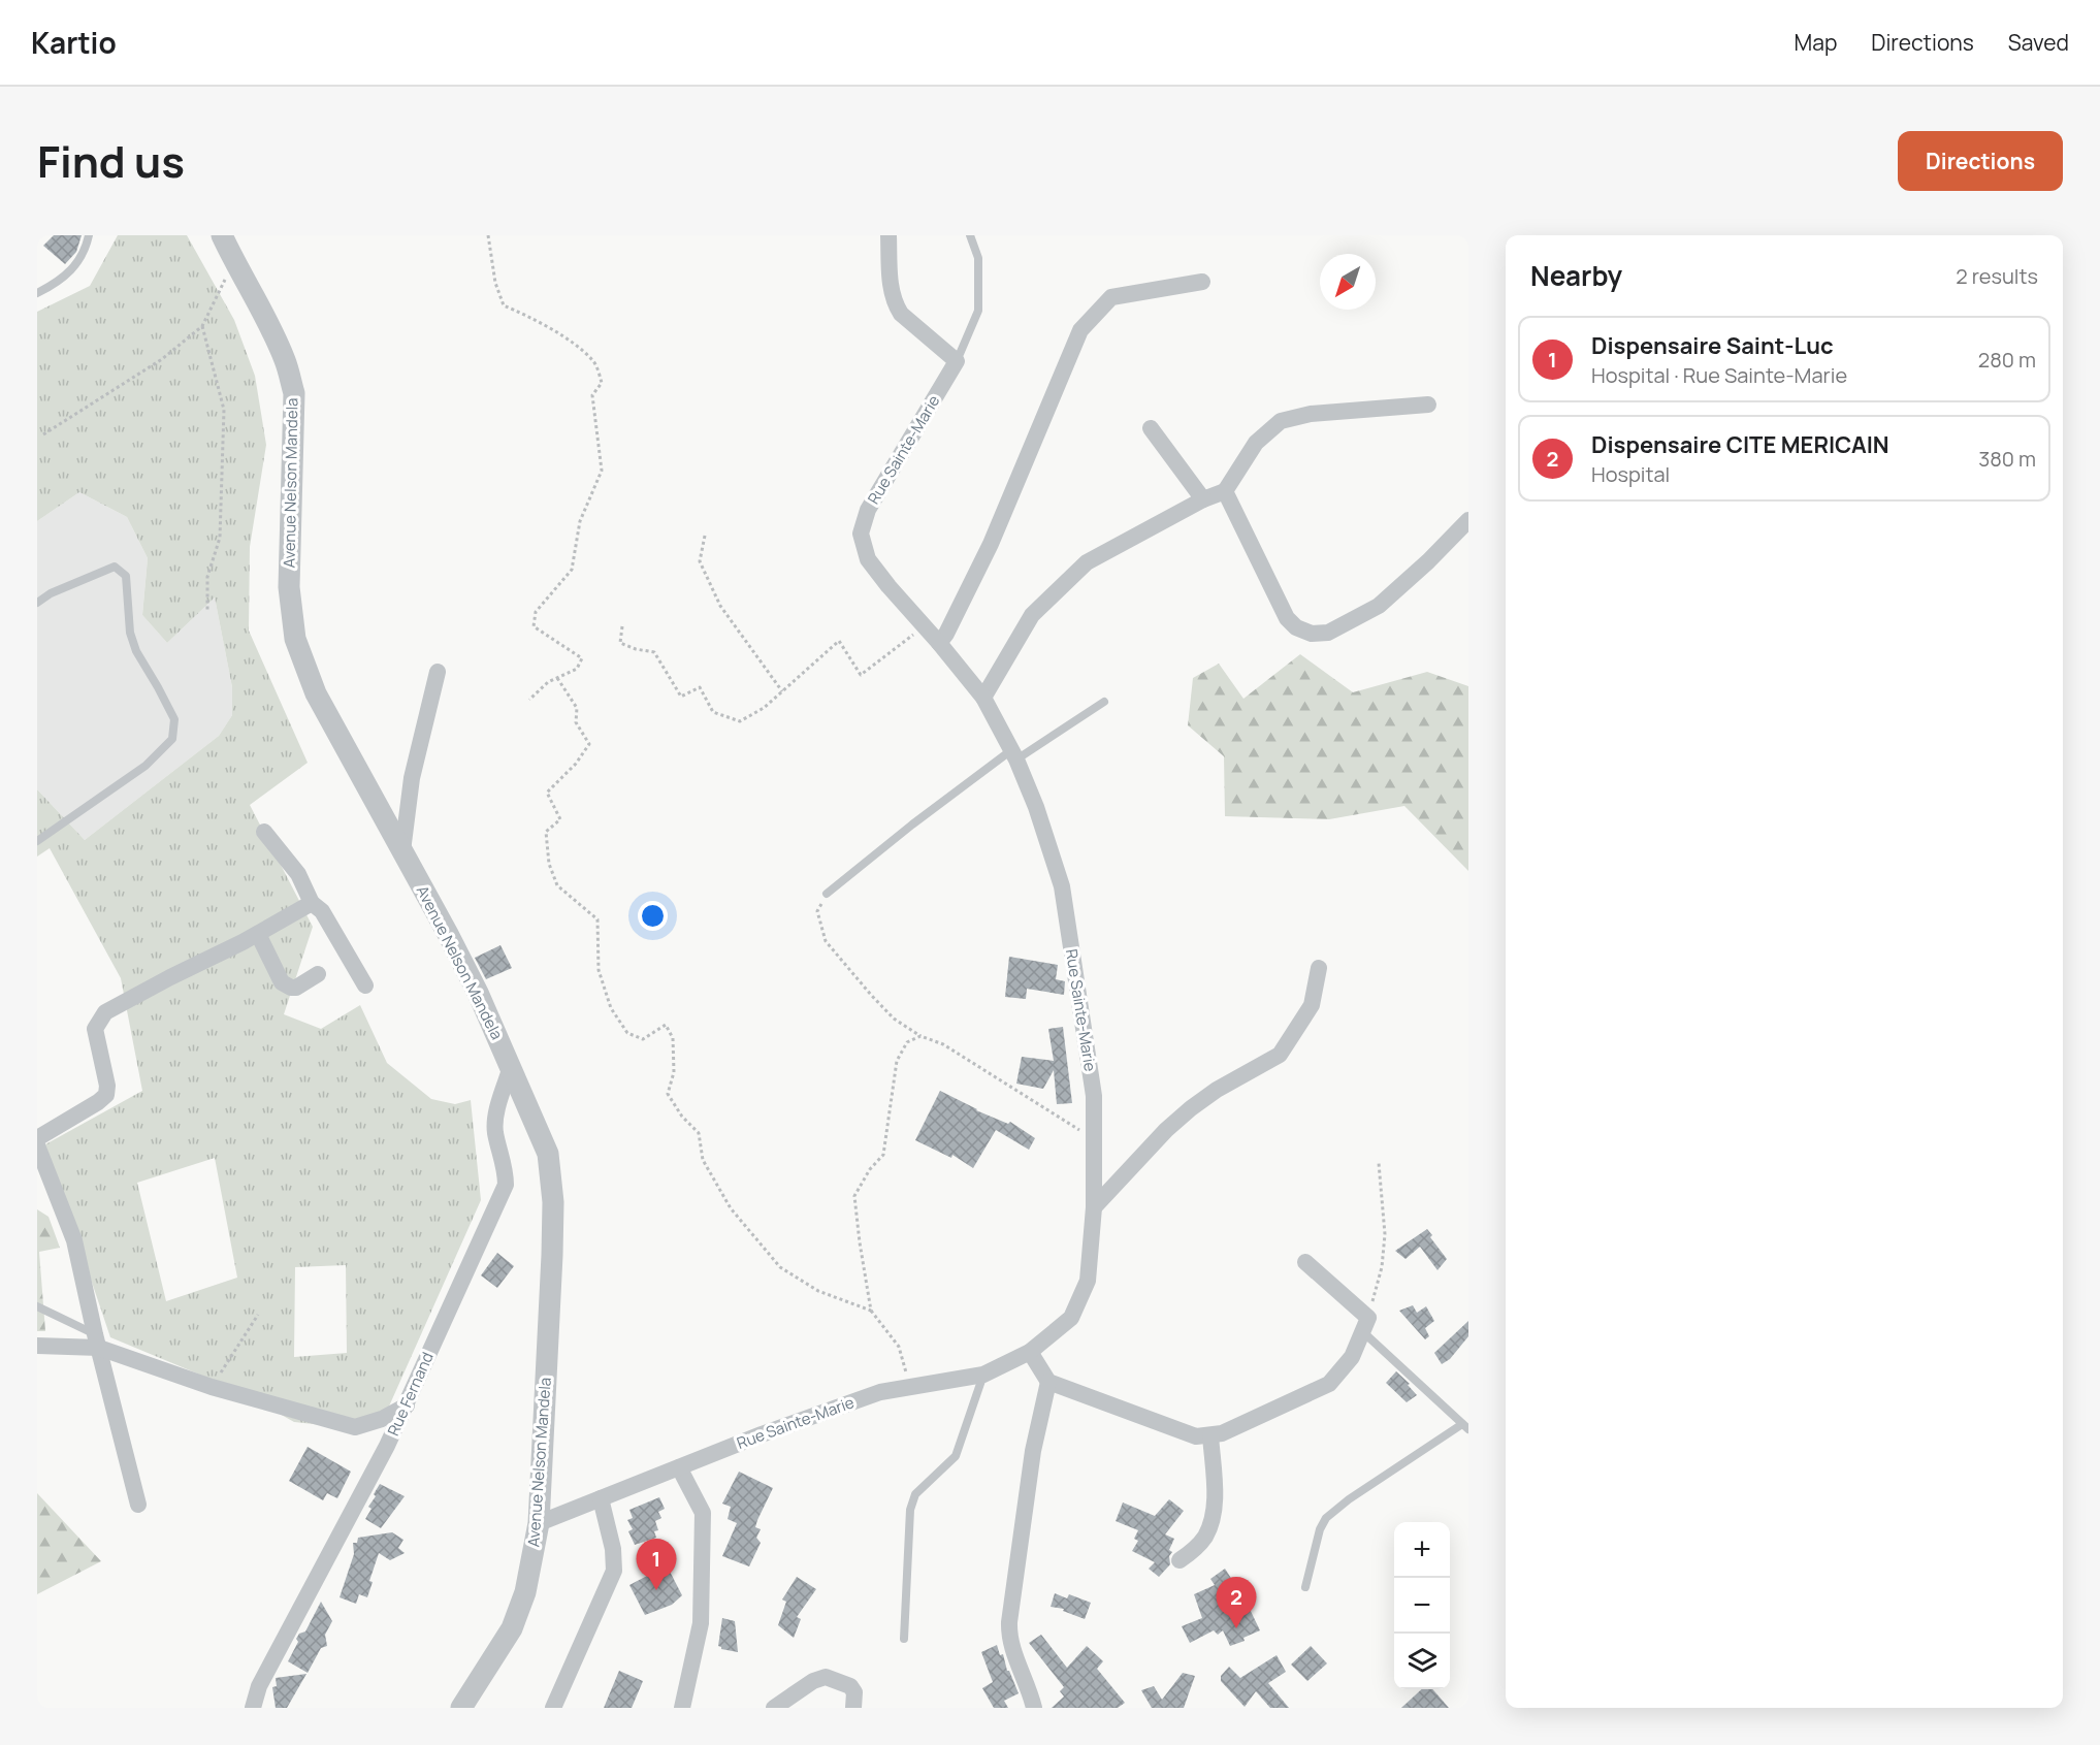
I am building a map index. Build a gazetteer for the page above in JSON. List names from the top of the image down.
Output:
{
  "streets": {
    "street": ["Rue Sainte-Marie", "Avenue Nelson Mandela", "Rue Fernand"]
  },
  "crossings": [
    ["Rue Sainte-Marie", "Avenue Nelson Mandela"],
    ["Avenue Nelson Mandela", "Rue Fernand"]
  ],
  "north": "bottom left",
  "page": {
    "header": "Kartio",
    "nav": ["Map", "Directions", "Saved"],
    "title": "Find us",
    "buttons": "Directions",
    "heading": ["Nearby", "2 results"],
    "list": [
      {
        "mark": "1",
        "name": "Dispensaire Saint-Luc",
        "note": "Hospital · Rue Sainte-Marie",
        "value": "280 m"
      },
      {
        "mark": "2",
        "name": "Dispensaire CITE MERICAIN",
        "note": "Hospital",
        "value": "380 m"
      }
    ],
    "map_buttons": ["+", "−"],
    "pins": ["1", "2"]
  }
}
